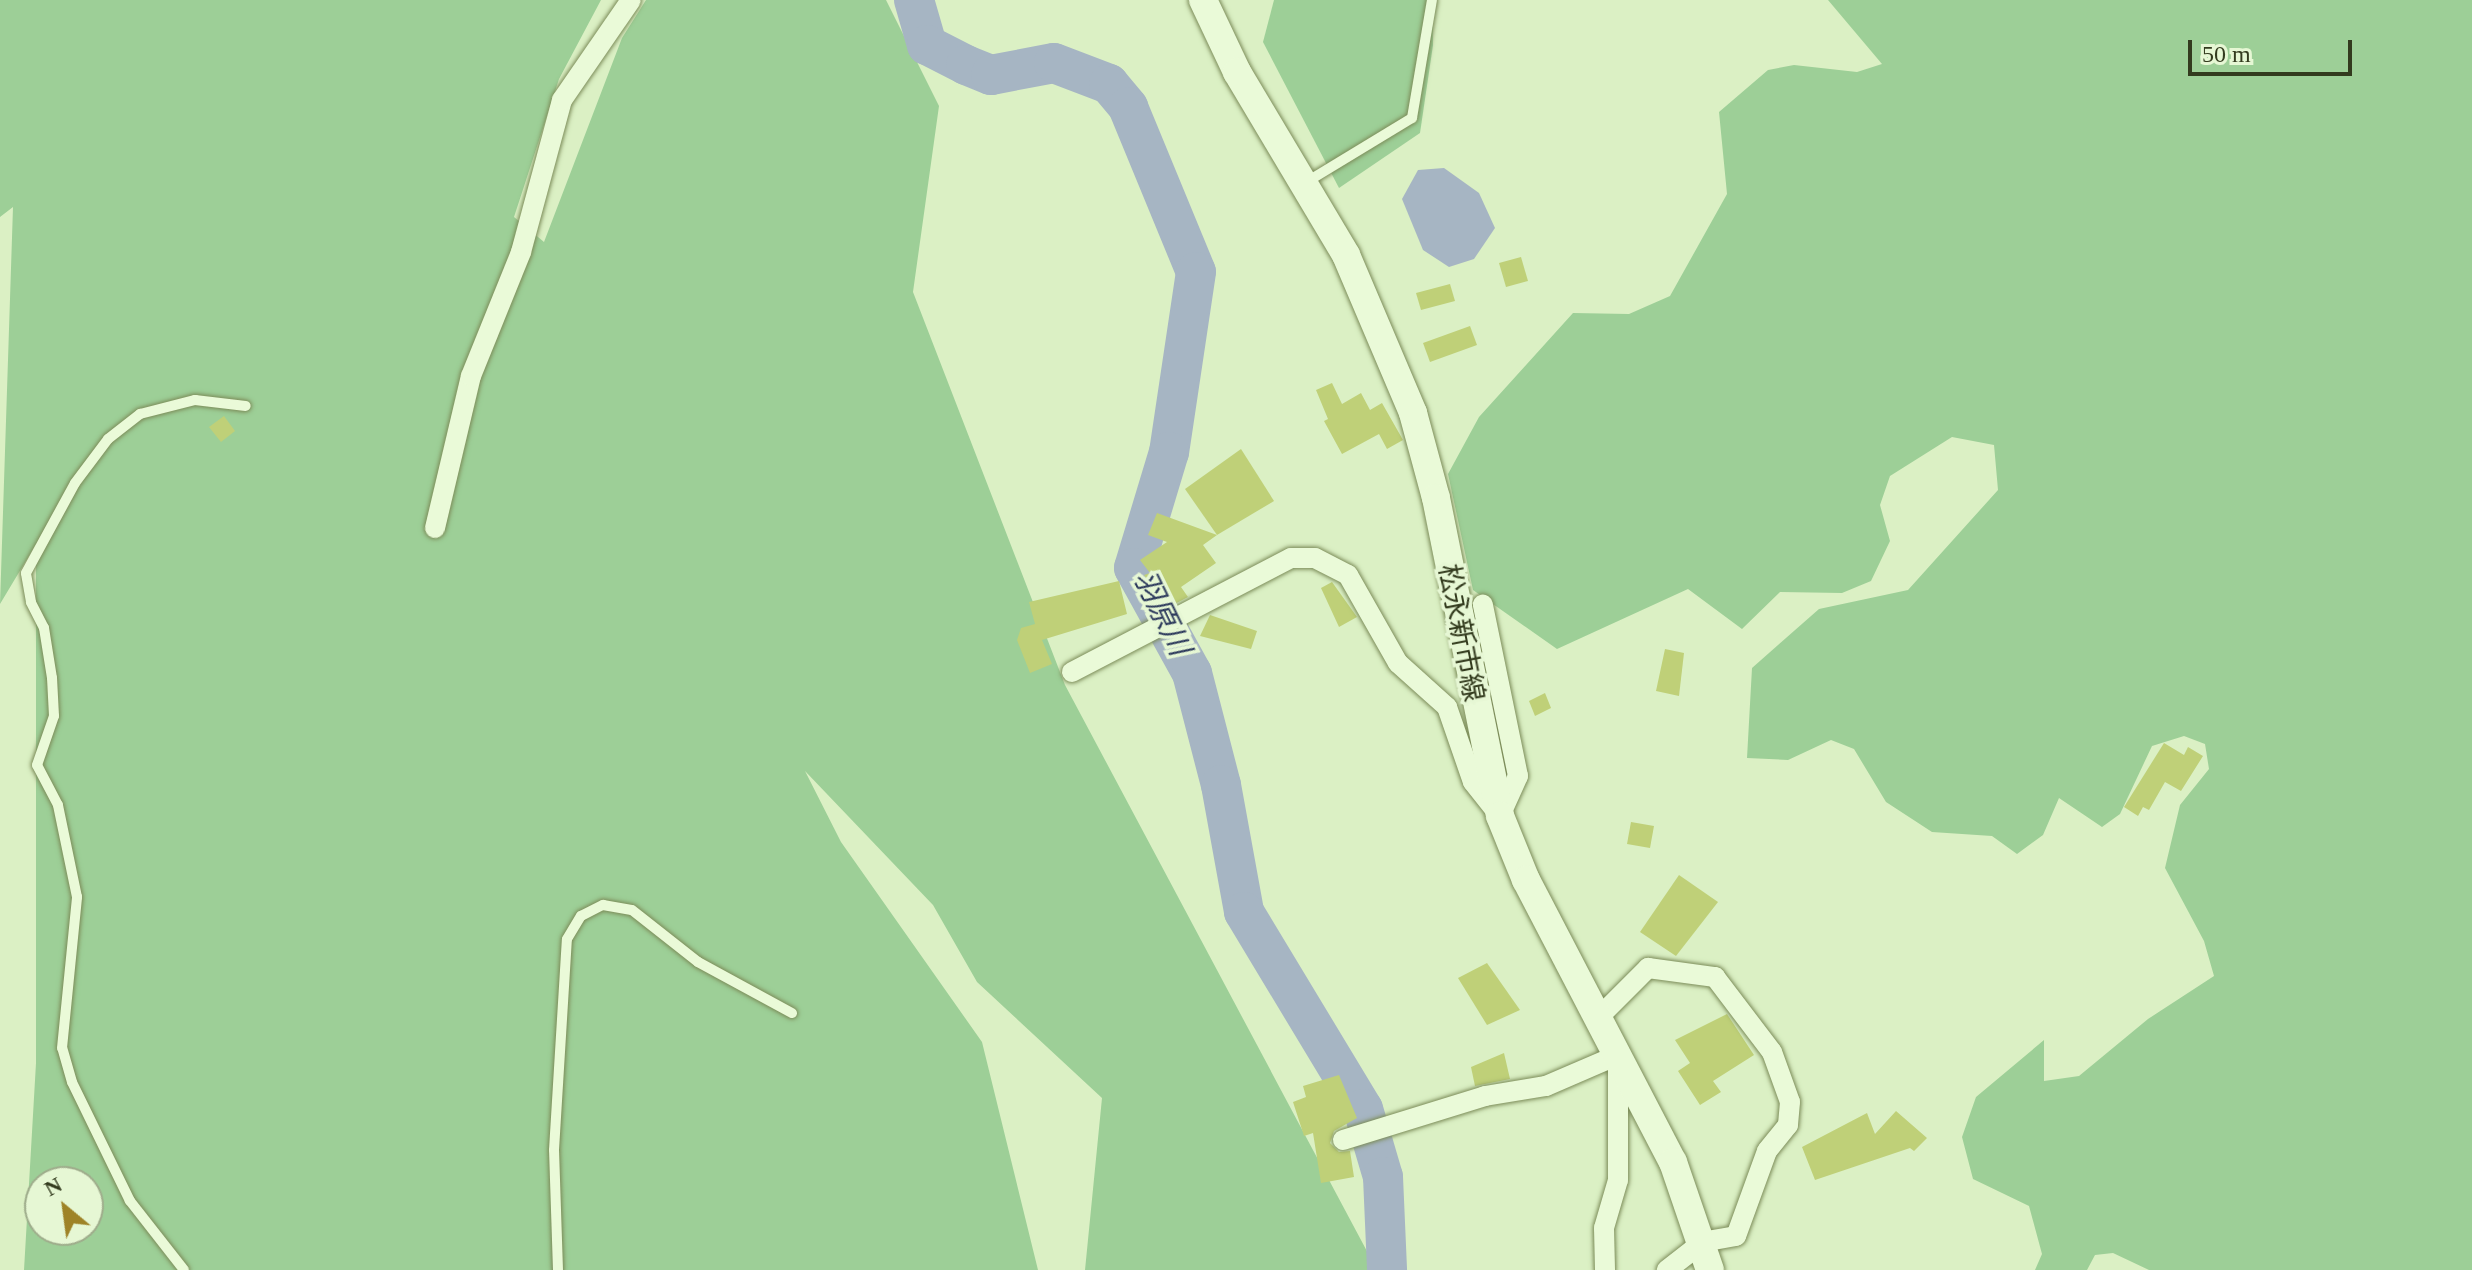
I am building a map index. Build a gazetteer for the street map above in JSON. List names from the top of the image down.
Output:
{
  "streets": {
    "main road": ["松永新市線"]
  },
  "water": ["羽原川"],
  "scale_bar": "50 m",
  "north": "top left"
}
